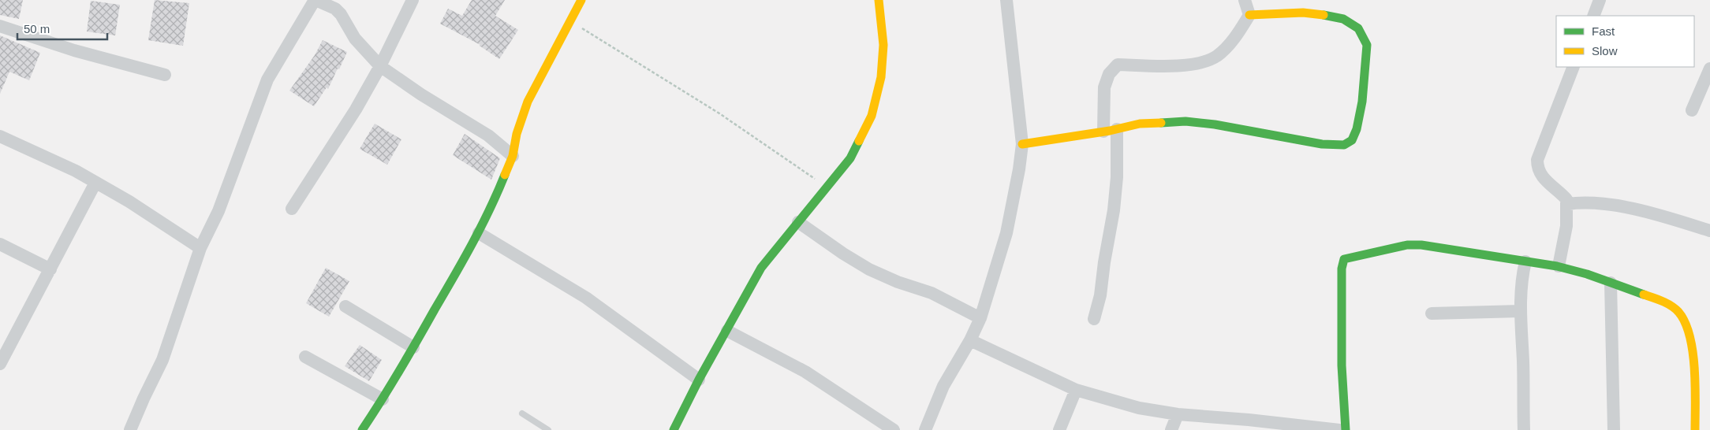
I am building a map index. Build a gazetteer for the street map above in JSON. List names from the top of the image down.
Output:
{
  "legend": ["Fast", "Slow"],
  "scale_bar": "50 m"
}
